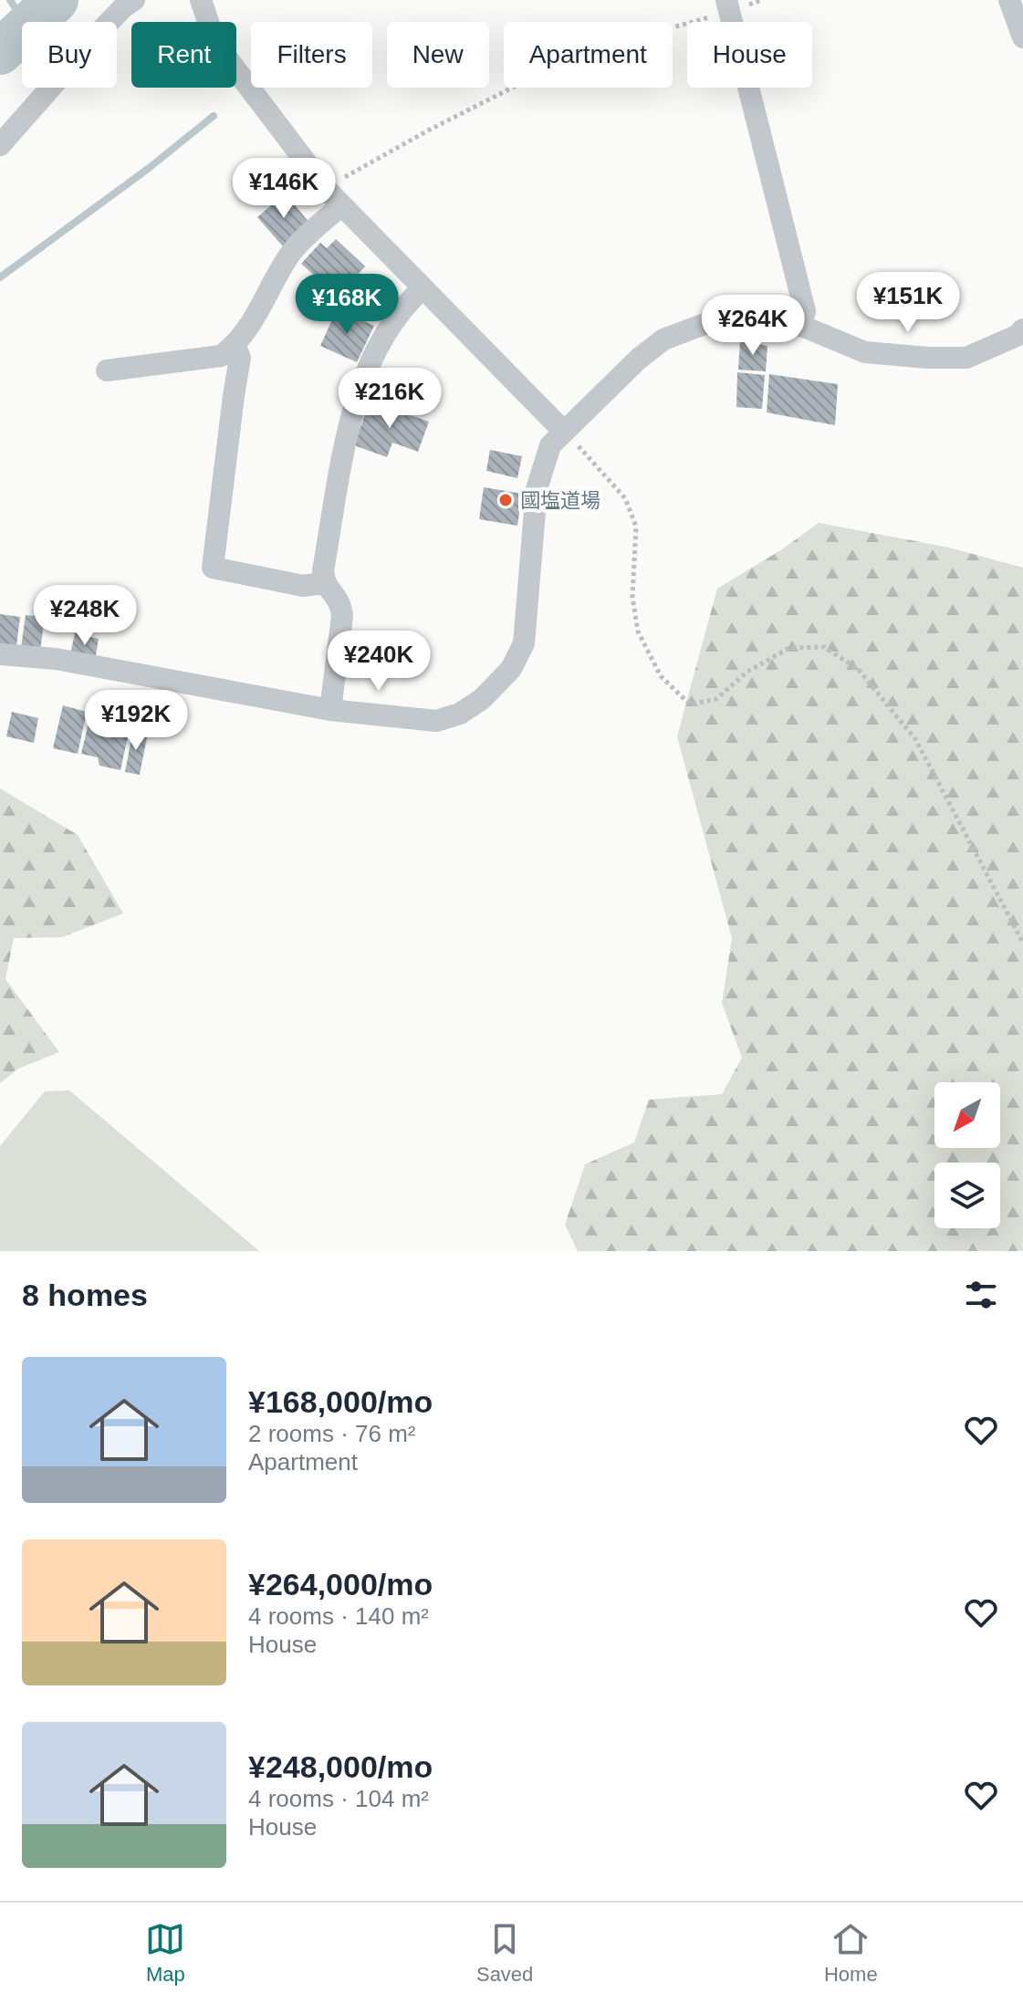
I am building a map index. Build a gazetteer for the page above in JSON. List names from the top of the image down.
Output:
{
  "places": ["國塩道場"],
  "north": "bottom left",
  "page": {
    "chip": [
      "Buy",
      "Rent",
      "Filters",
      "New",
      "Apartment",
      "House"
    ],
    "price": [
      "¥146K",
      "¥151K",
      "¥168K",
      "¥264K",
      "¥216K",
      "¥248K",
      "¥240K",
      "¥192K"
    ],
    "heading": "8 homes",
    "list": [
      {
        "name": "¥168,000/mo",
        "note": "2 rooms · 76 m² · Apartment"
      },
      {
        "name": "¥264,000/mo",
        "note": "4 rooms · 140 m² · House"
      },
      {
        "name": "¥248,000/mo",
        "note": "4 rooms · 104 m² · House"
      }
    ],
    "tabs": ["Map", "Saved", "Home"]
  }
}
